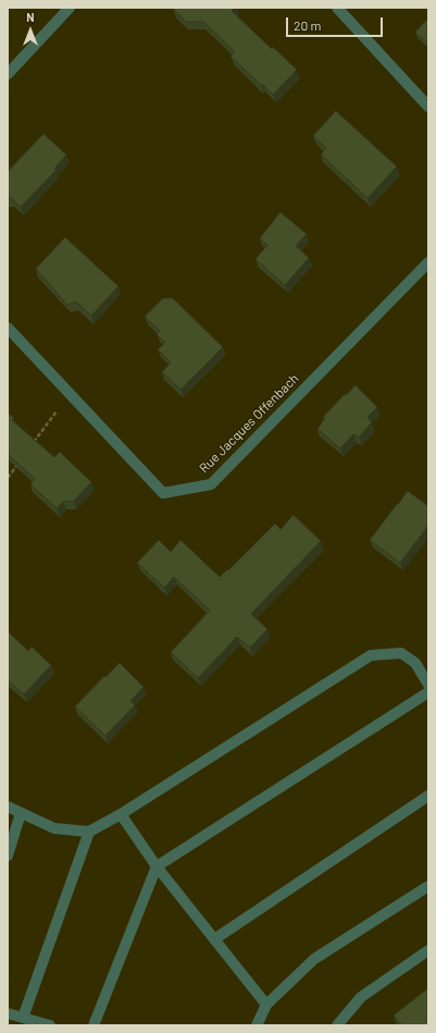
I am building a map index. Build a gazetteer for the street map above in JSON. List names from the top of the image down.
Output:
{
  "streets": {
    "street": ["Rue Jacques Offenbach"]
  },
  "scale_bar": "20 m",
  "north": "top"
}
